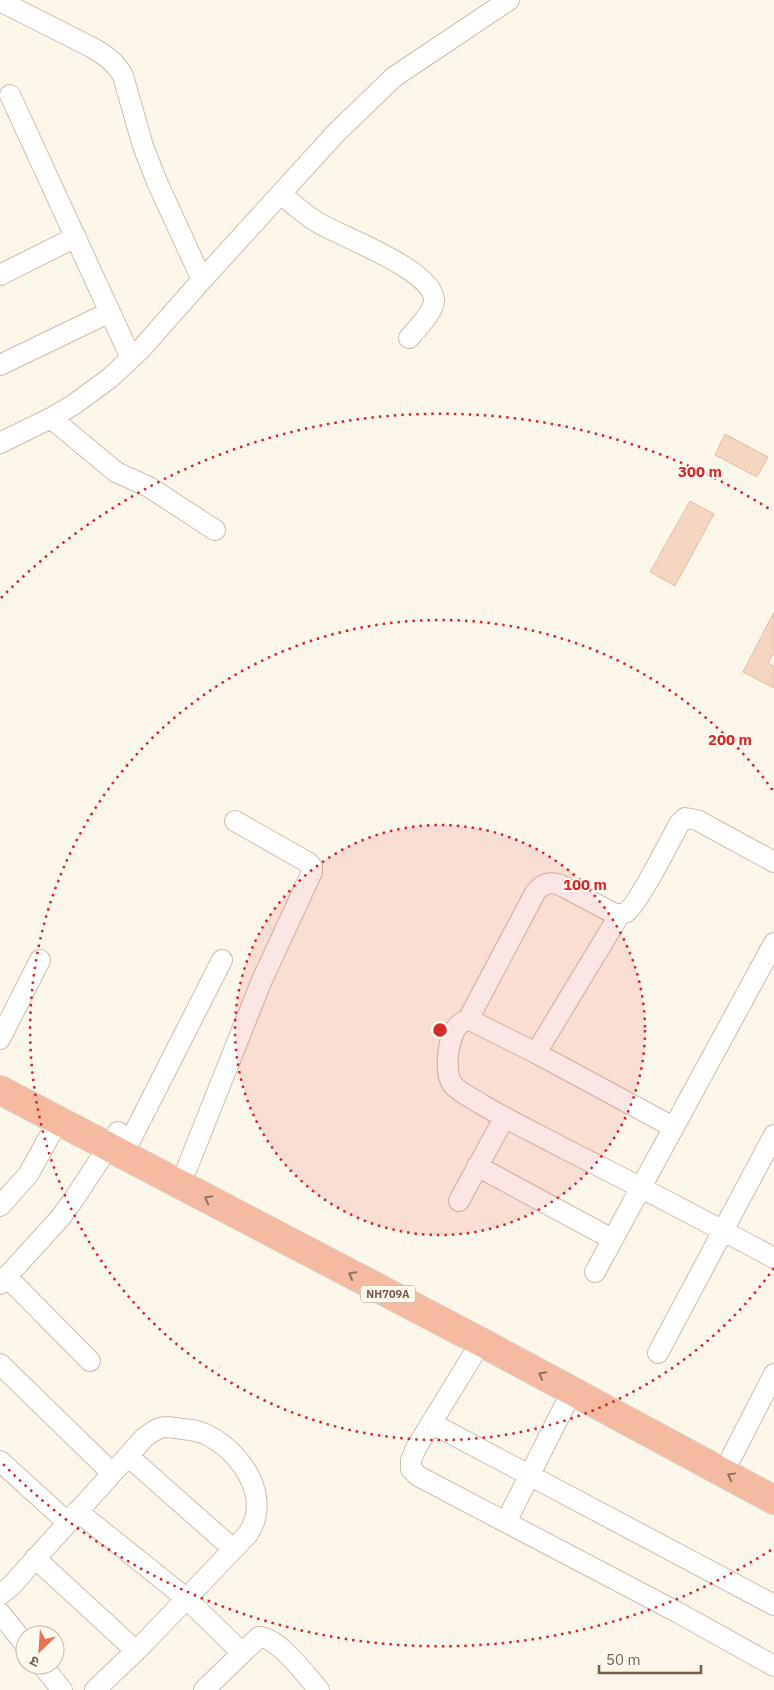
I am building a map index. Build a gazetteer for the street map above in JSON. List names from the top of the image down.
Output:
{
  "streets": {
    "highway": ["NH709A"]
  },
  "scale_bar": "50 m",
  "north": "bottom left",
  "rings": ["300 m", "200 m", "100 m"]
}
